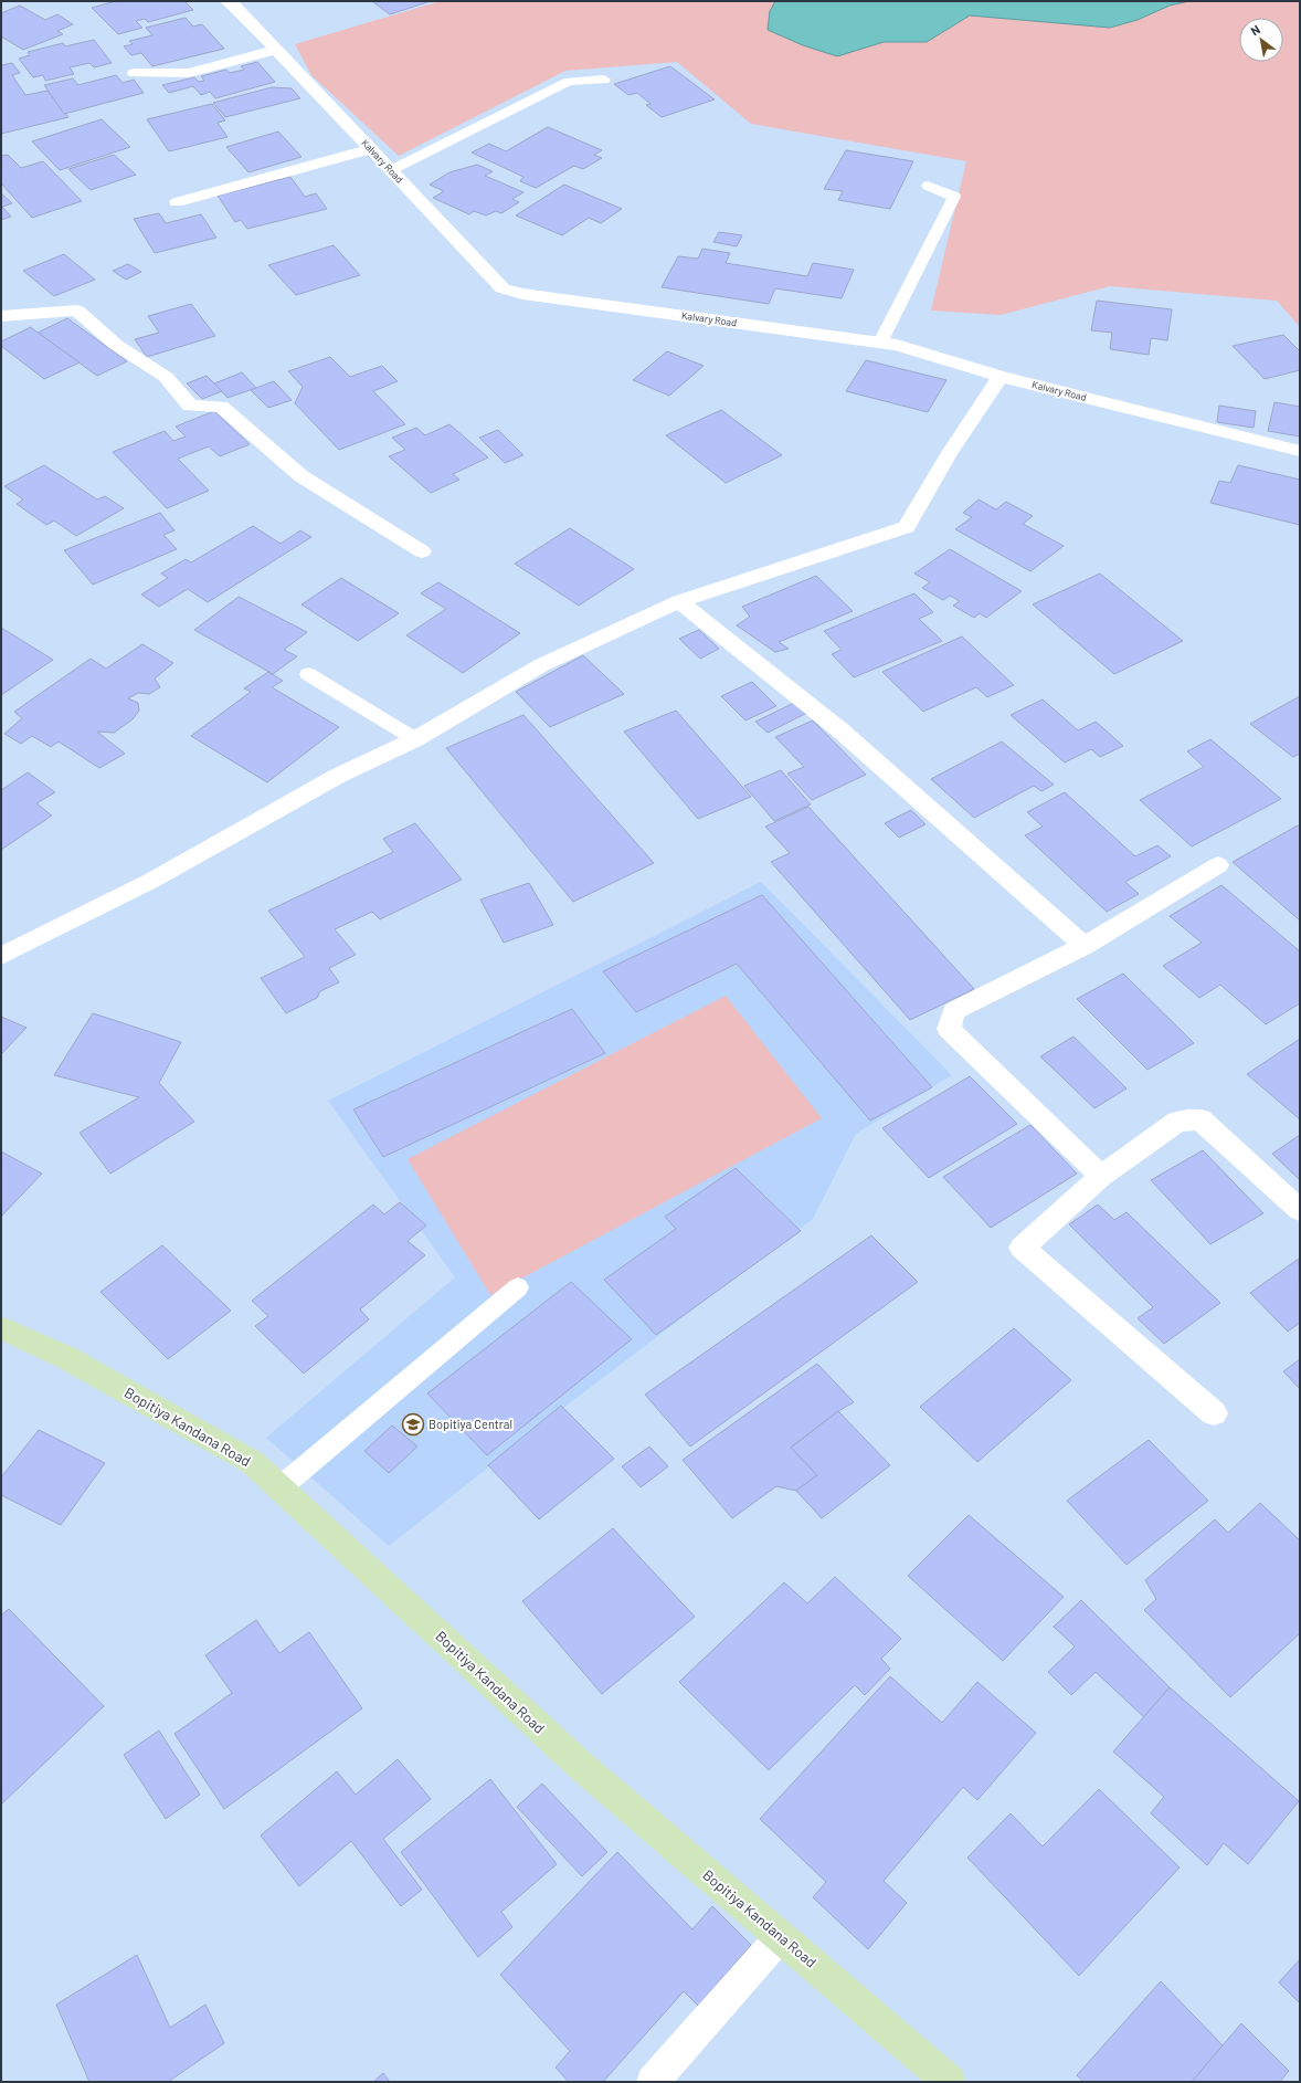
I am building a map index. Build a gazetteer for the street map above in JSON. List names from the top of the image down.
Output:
{
  "streets": {
    "main road": ["Bopitiya Kandana Road"],
    "street": ["Kalvary Road"]
  },
  "places": {
    "school or university": ["Bopitiya Central"]
  },
  "north": "top left"
}
